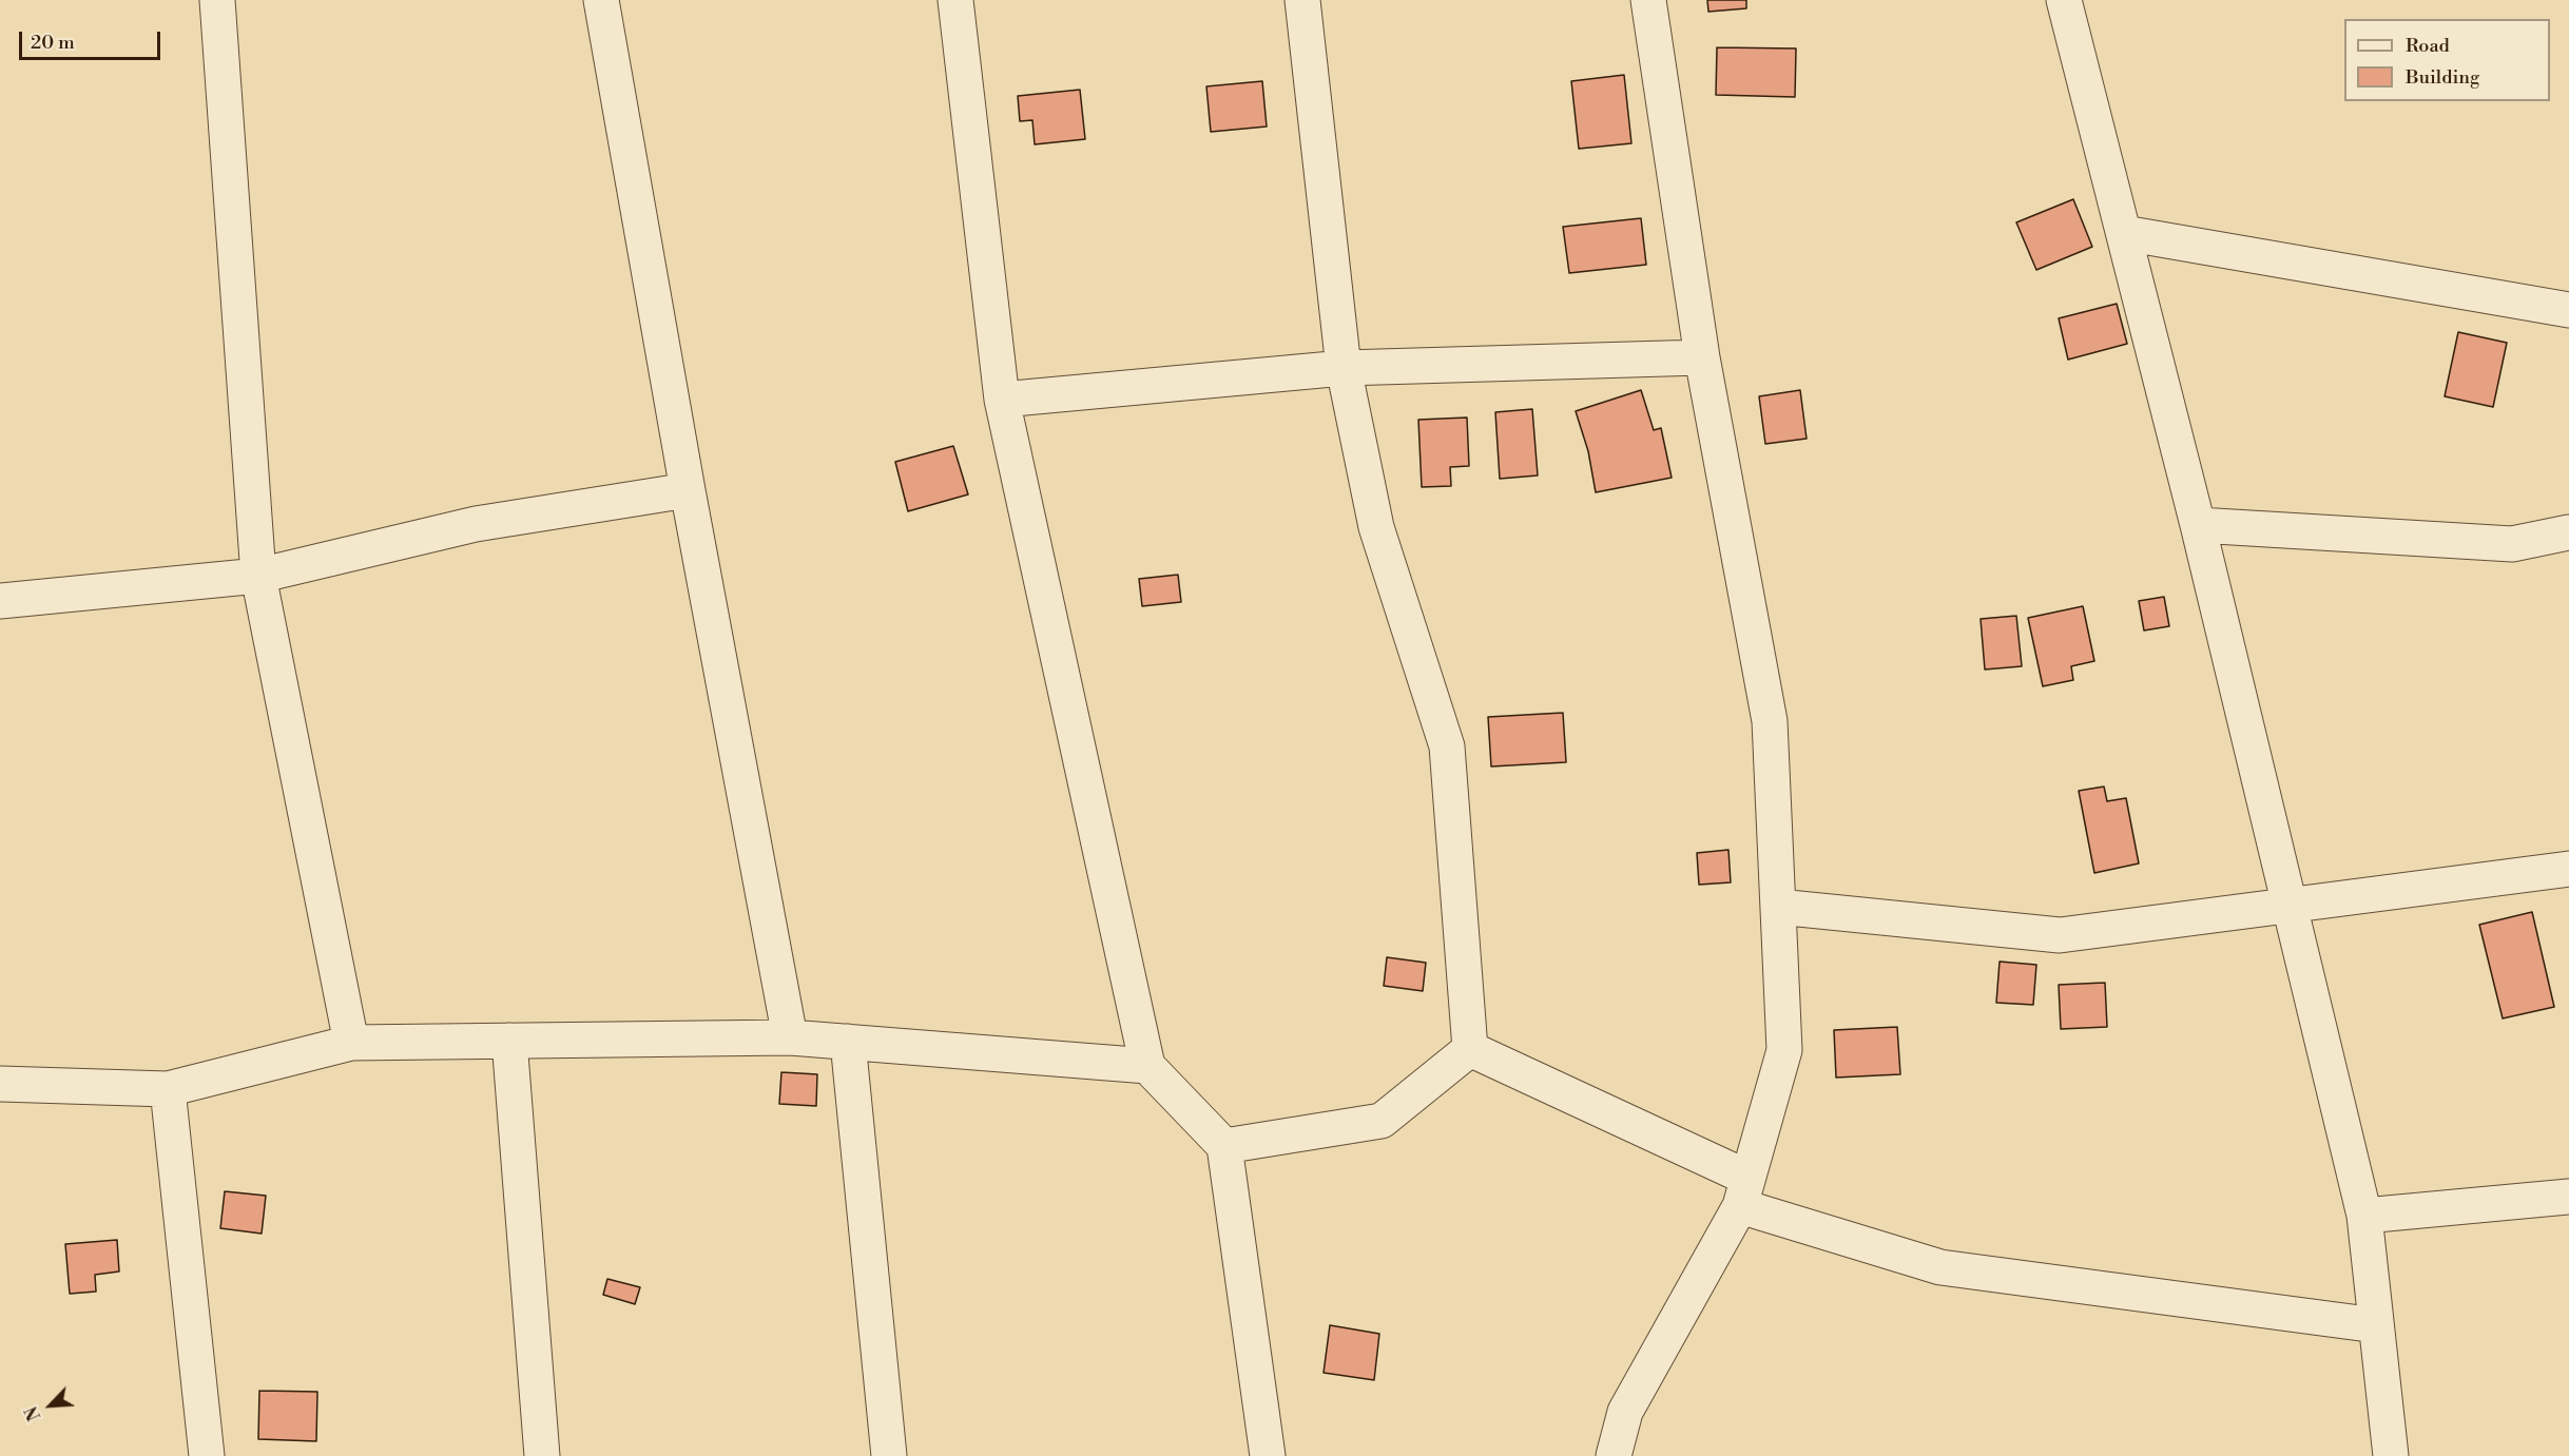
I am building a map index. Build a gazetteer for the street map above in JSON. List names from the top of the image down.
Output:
{
  "legend": ["Road", "Building"],
  "scale_bar": "20 m",
  "north": "bottom left"
}
